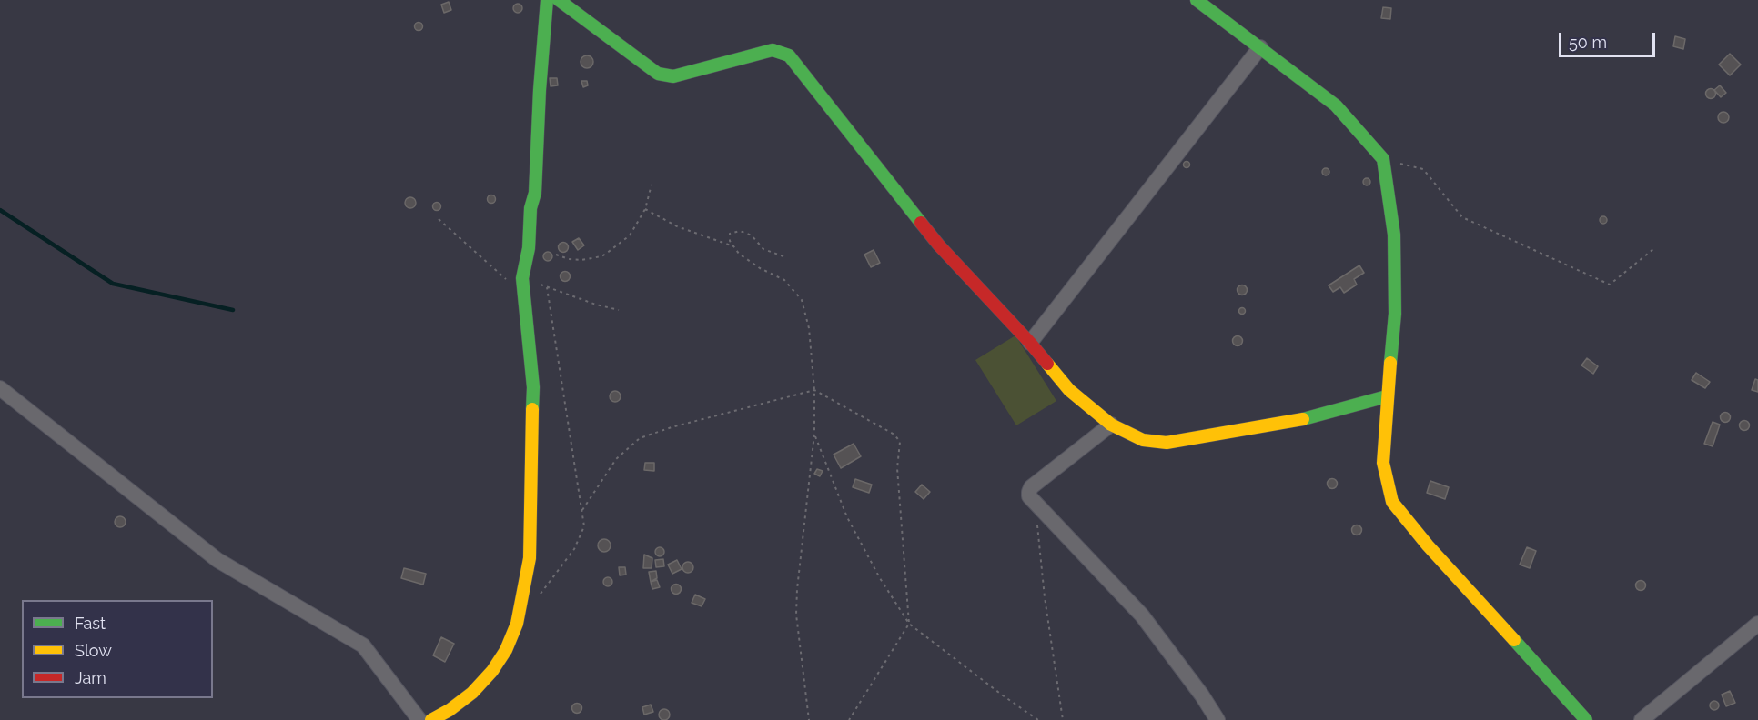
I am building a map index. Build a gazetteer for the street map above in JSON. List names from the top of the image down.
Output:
{
  "legend": ["Fast", "Slow", "Jam"],
  "scale_bar": "50 m"
}
